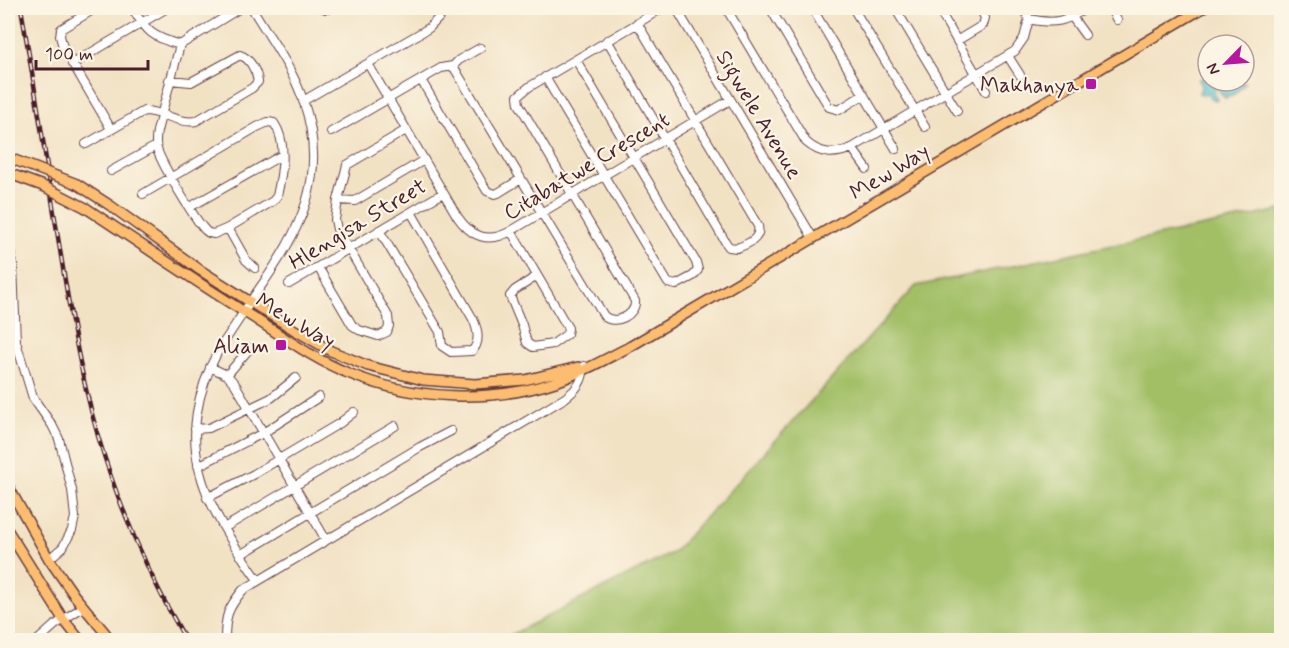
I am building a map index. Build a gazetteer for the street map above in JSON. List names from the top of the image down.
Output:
{
  "streets": {
    "main road": ["Mew Way"],
    "street": ["Sigwele Avenue", "Citabatwe Crescent", "Hlengisa Street"]
  },
  "crossings": [
    ["Sigwele Avenue", "Citabatwe Crescent"],
    ["Sigwele Avenue", "Mew Way"],
    ["Citabatwe Crescent", "Hlengisa Street"]
  ],
  "places": {
    "transit": ["Makhanya", "Aliam"]
  },
  "scale_bar": "100 m",
  "north": "bottom left"
}
